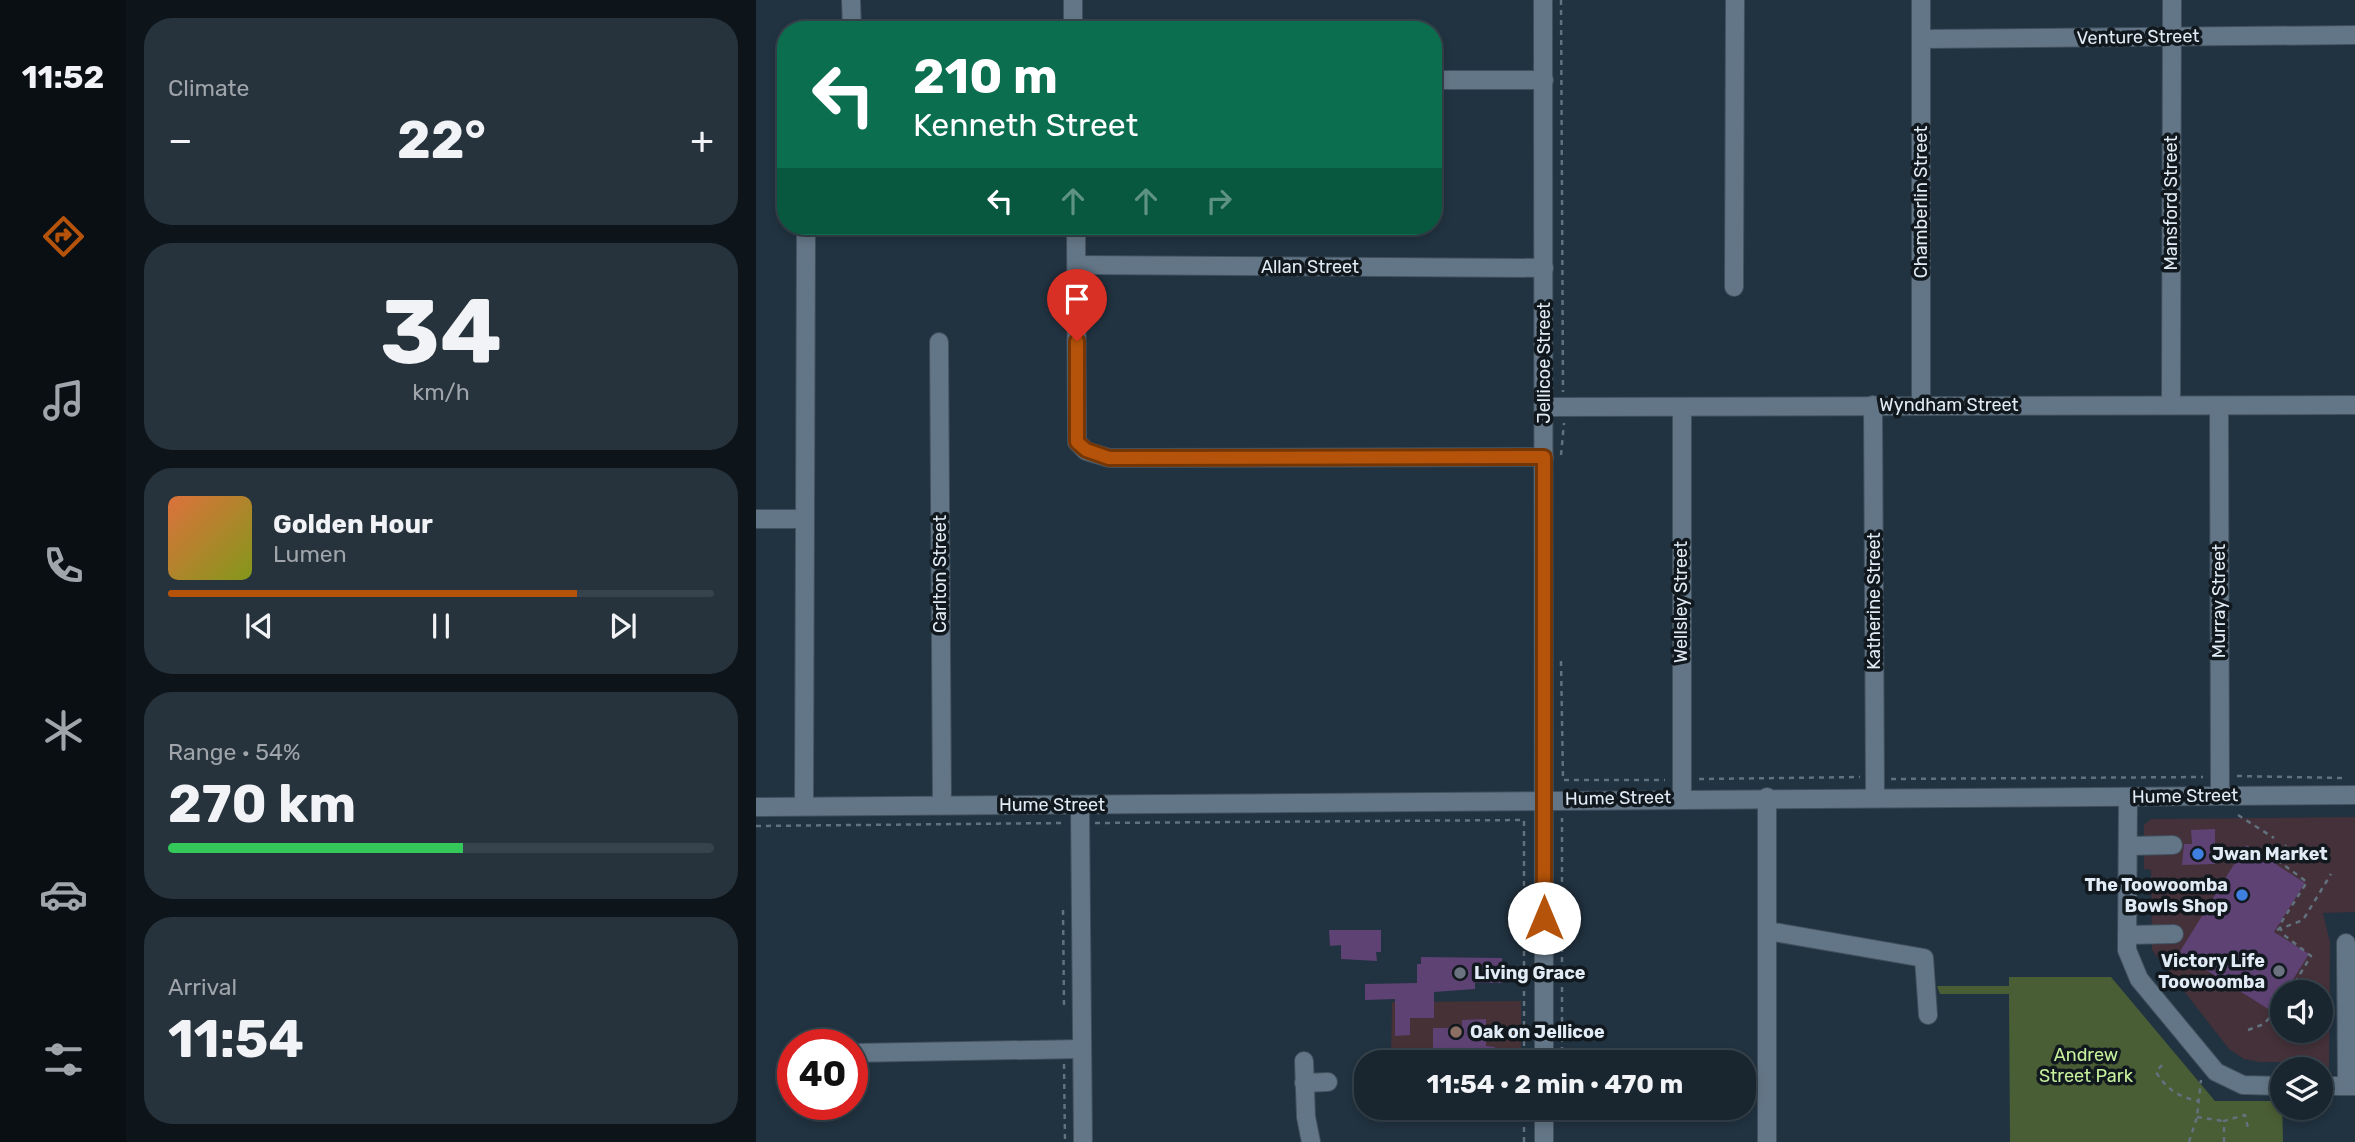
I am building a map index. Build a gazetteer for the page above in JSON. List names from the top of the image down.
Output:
{
  "streets": {
    "street": [
      "Venture Street",
      "Chamberlin Street",
      "Mansford Street",
      "Allan Street",
      "Jellicoe Street",
      "Wyndham Street",
      "Carlton Street",
      "Katherine Street",
      "Murray Street",
      "Wellsley Street",
      "Hume Street"
    ]
  },
  "crossings": [
    ["Venture Street", "Chamberlin Street"],
    ["Venture Street", "Mansford Street"],
    ["Chamberlin Street", "Wyndham Street"],
    ["Mansford Street", "Wyndham Street"],
    ["Allan Street", "Jellicoe Street"],
    ["Jellicoe Street", "Wyndham Street"],
    ["Jellicoe Street", "Hume Street"],
    ["Wyndham Street", "Katherine Street"],
    ["Wyndham Street", "Murray Street"],
    ["Wyndham Street", "Wellsley Street"],
    ["Carlton Street", "Hume Street"],
    ["Katherine Street", "Hume Street"],
    ["Murray Street", "Hume Street"],
    ["Wellsley Street", "Hume Street"]
  ],
  "parks": ["Andrew Street Park"],
  "places": [
    "Jwan Market",
    "The Toowoomba Bowls Shop",
    "Victory Life Toowoomba",
    "Living Grace",
    "Oak on Jellicoe"
  ],
  "page": {
    "tabs": "11:52",
    "tile": [
      "Climate",
      ["34", "km/h"],
      ["Range · 54%", "270 km"],
      ["Arrival", "11:54"]
    ],
    "turn": ["210 m", "Kenneth Street"],
    "heat": ["−", "22°", "+"],
    "song": ["Golden Hour", "Lumen"],
    "limit": "40",
    "trip": "11:54 · 2 min · 470 m"
  }
}
